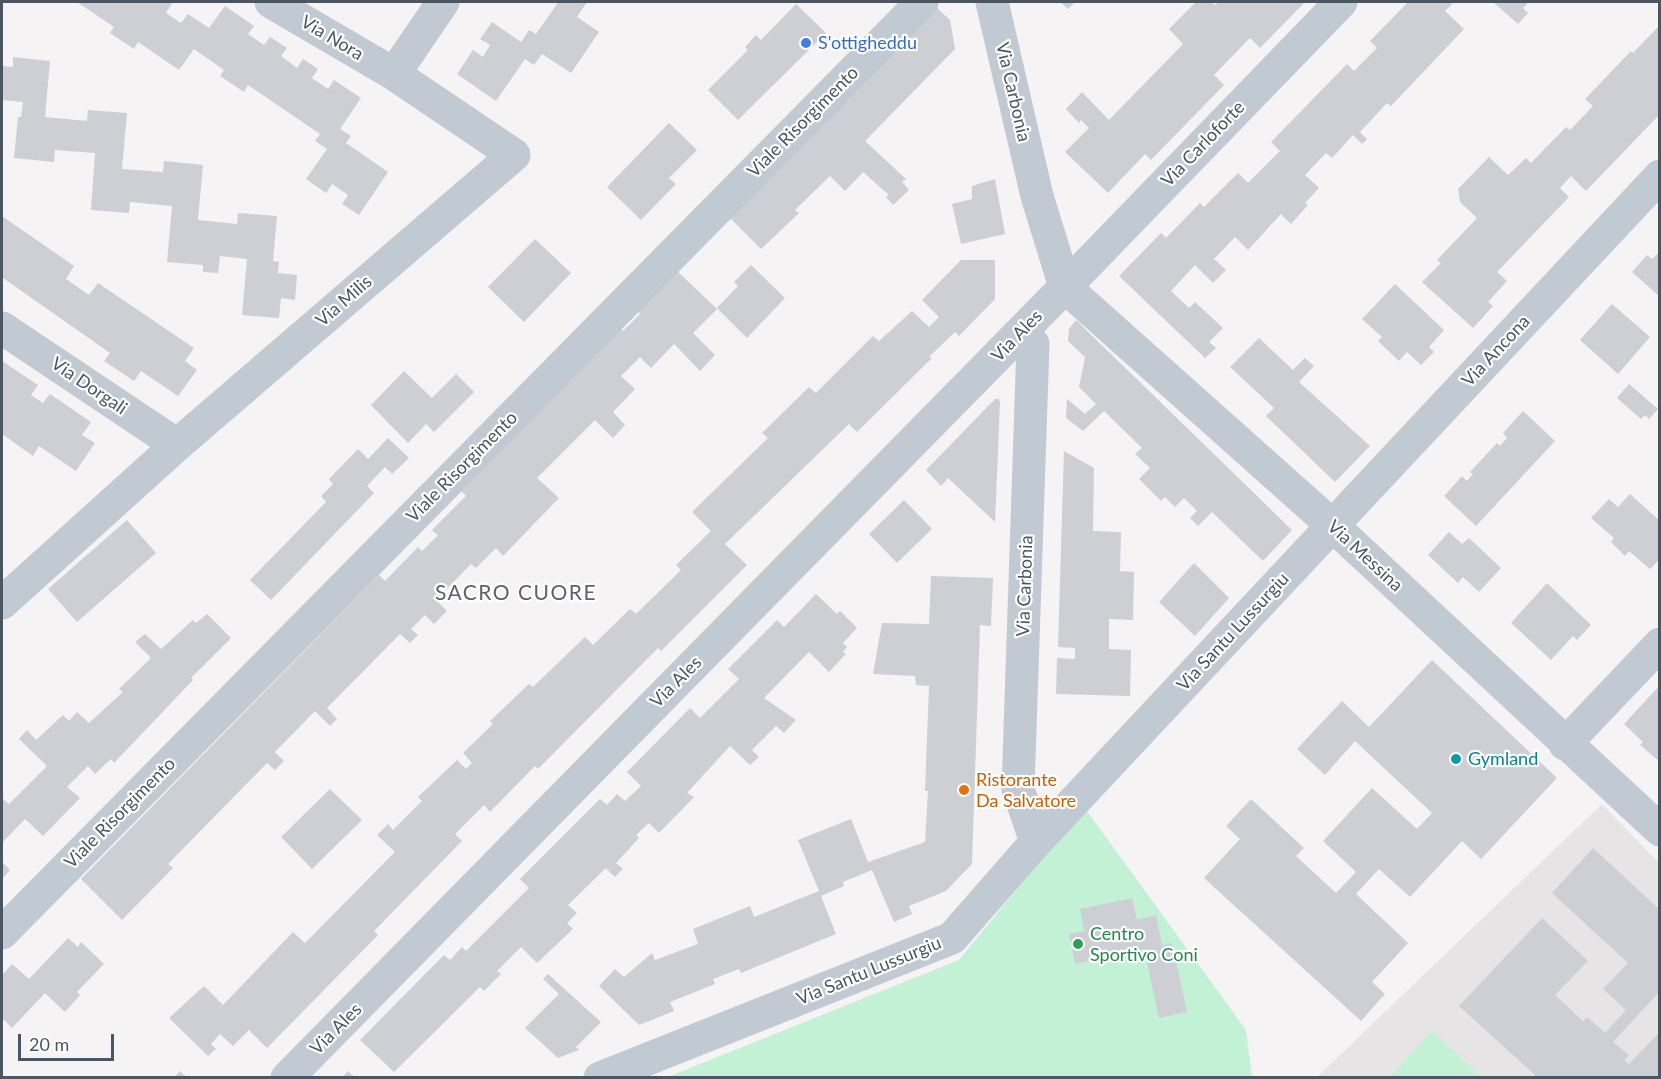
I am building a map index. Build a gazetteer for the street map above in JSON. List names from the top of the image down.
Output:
{
  "streets": {
    "street": [
      "Via Nora",
      "Via Carbonia",
      "Viale Risorgimento",
      "Via Carloforte",
      "Via Milis",
      "Via Ales",
      "Via Ancona",
      "Via Dorgali",
      "Via Messina",
      "Via Santu Lussurgiu"
    ]
  },
  "crossings": [
    ["Via Nora", "Via Milis"],
    ["Via Carbonia", "Via Carloforte"],
    ["Via Carbonia", "Via Ales"],
    ["Via Carbonia", "Via Messina"],
    ["Via Carbonia", "Via Santu Lussurgiu"],
    ["Via Carloforte", "Via Ales"],
    ["Via Carloforte", "Via Messina"],
    ["Via Milis", "Via Dorgali"],
    ["Via Ales", "Via Messina"],
    ["Via Ancona", "Via Messina"],
    ["Via Ancona", "Via Santu Lussurgiu"],
    ["Via Messina", "Via Santu Lussurgiu"]
  ],
  "districts": ["SACRO CUORE"],
  "places": [
    "S'ottigheddu",
    "Gymland",
    "Ristorante Da Salvatore",
    "Centro Sportivo Coni"
  ],
  "scale_bar": "20 m"
}
